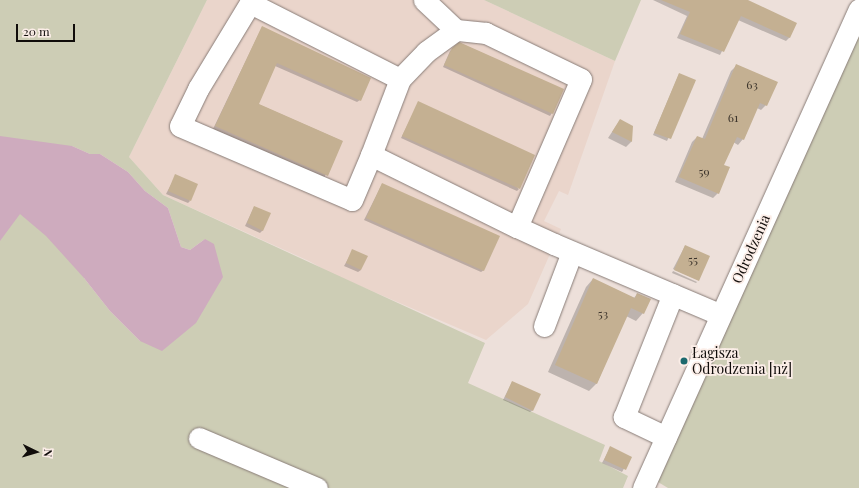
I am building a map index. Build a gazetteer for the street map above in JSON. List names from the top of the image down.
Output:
{
  "streets": {
    "street": ["Odrodzenia"]
  },
  "places": ["Łagisza Odrodzenia [nż]"],
  "house_numbers": [
    "63",
    "61",
    "59",
    "55",
    "53"
  ],
  "scale_bar": "20 m",
  "north": "right"
}
